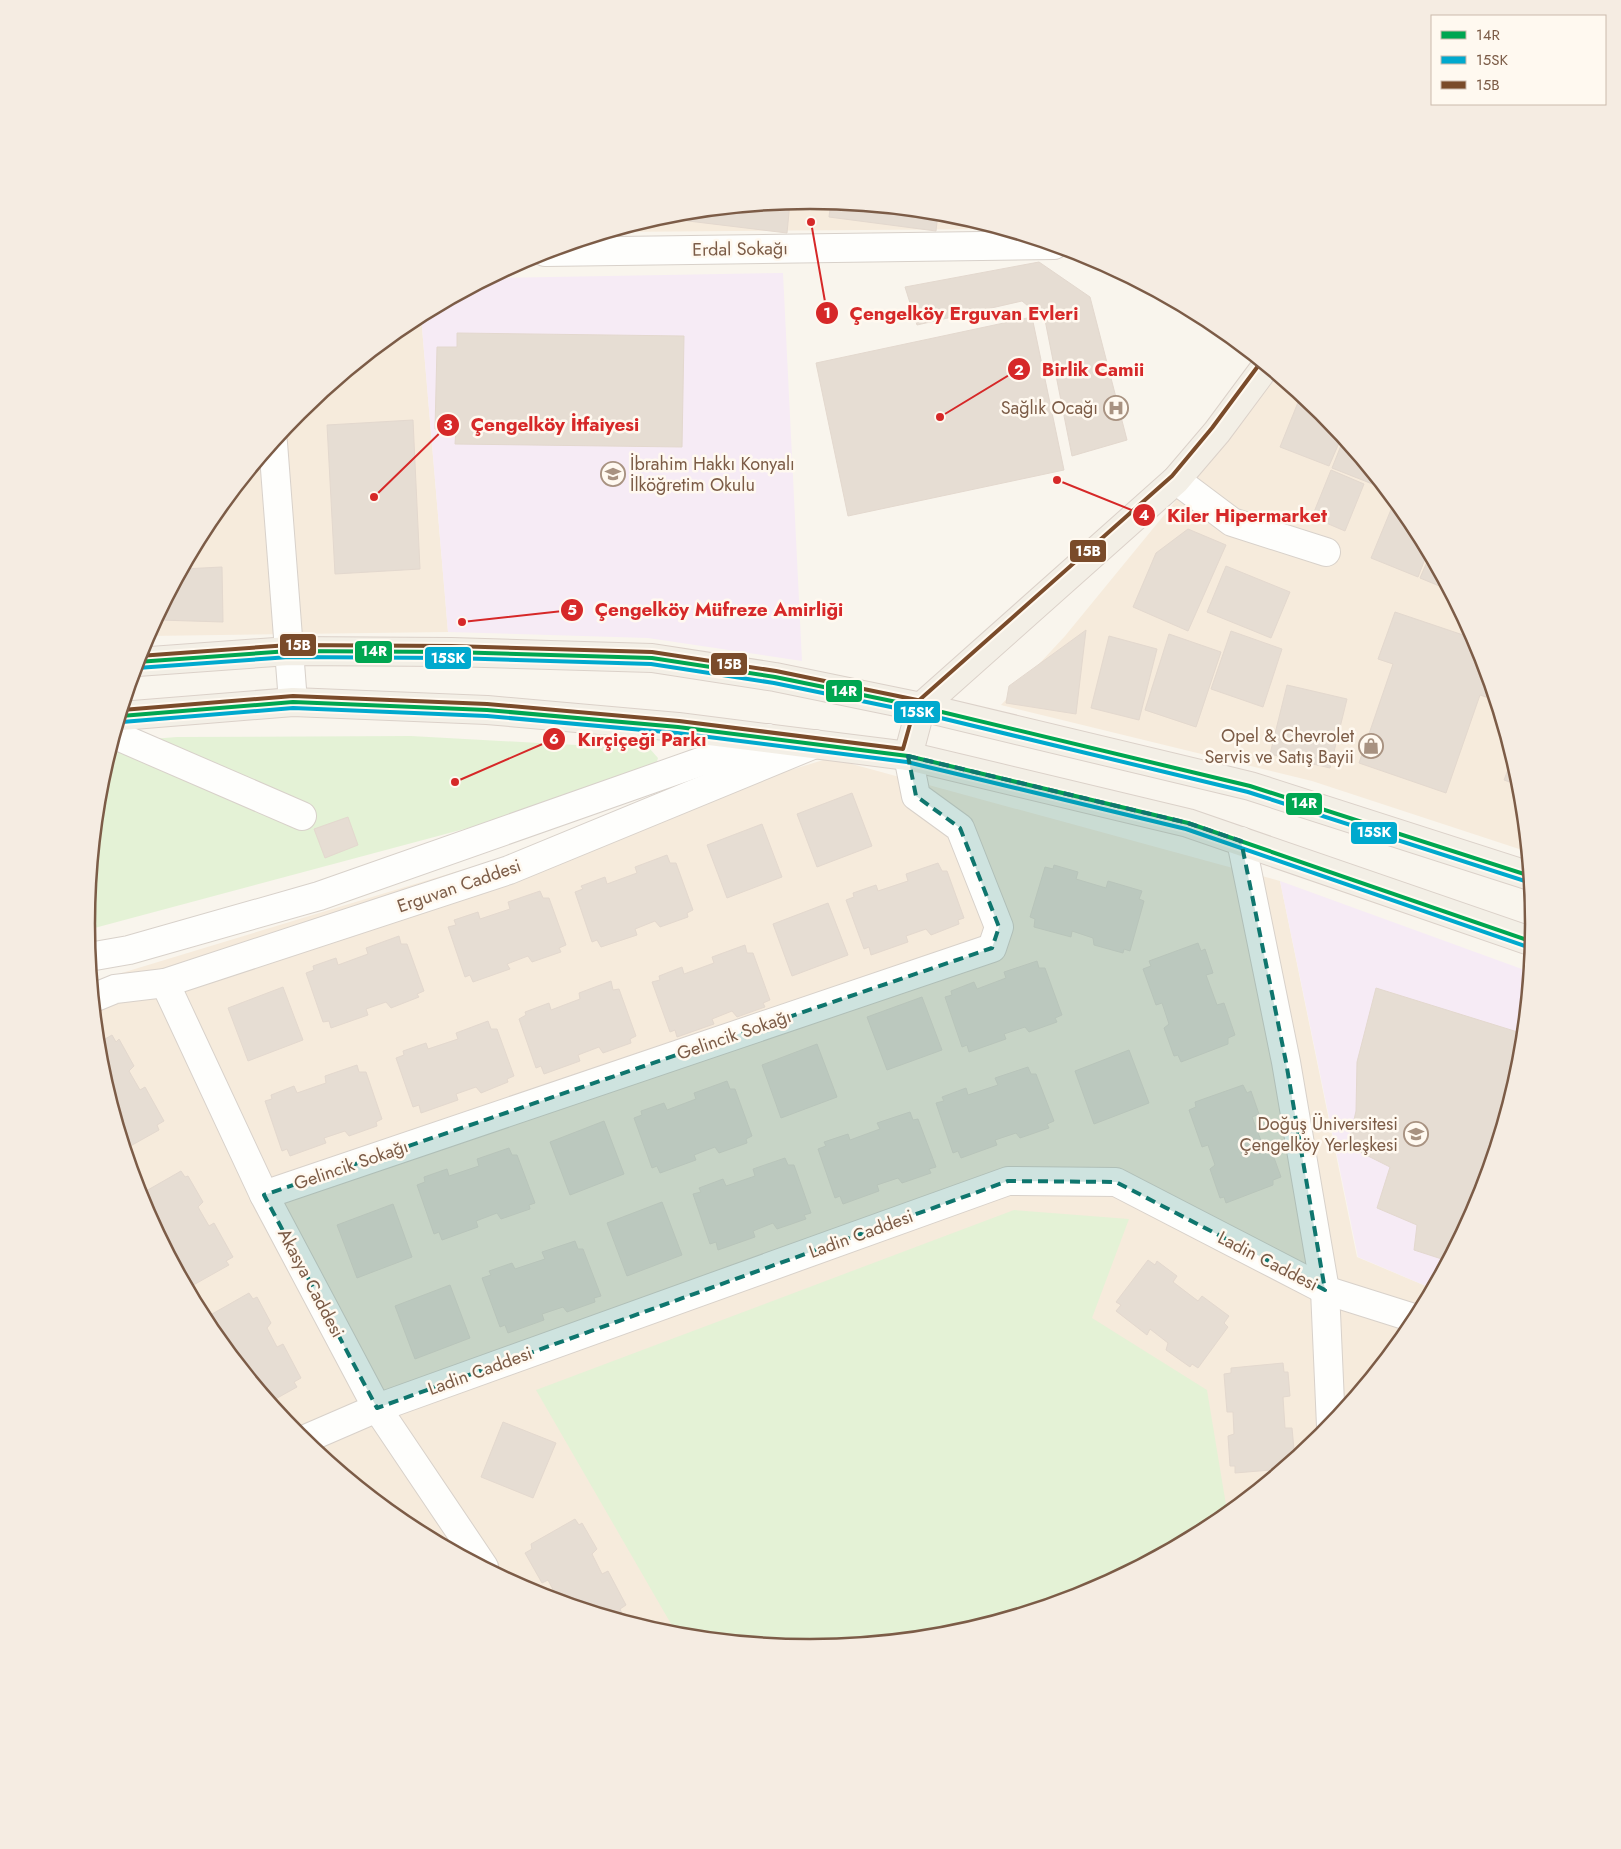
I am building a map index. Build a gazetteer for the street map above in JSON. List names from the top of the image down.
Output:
{
  "streets": {
    "street": [
      "Erdal Sokağı",
      "Erguvan Caddesi",
      "Gelincik Sokağı",
      "Ladin Caddesi",
      "Akasya Caddesi"
    ]
  },
  "crossings": [
    ["Erguvan Caddesi", "Akasya Caddesi"],
    ["Gelincik Sokağı", "Akasya Caddesi"],
    ["Ladin Caddesi", "Akasya Caddesi"]
  ],
  "places": {
    "other": [
      "Çengelköy Erguvan Evleri",
      "Birlik Camii",
      "Kiler Hipermarket",
      "Çengelköy İtfaiyesi",
      "Çengelköy Müfreze Amirliği",
      "Kırçiçeği Parkı"
    ],
    "hospital": ["Sağlık Ocağı"],
    "school or university": ["İbrahim Hakkı Konyalı İlköğretim Okulu", "Doğuş Üniversitesi Çengelköy Yerleşkesi"],
    "shop": ["Opel & Chevrolet Servis ve Satış Bayii"]
  },
  "lines": ["transit line 15B", "transit line 14R", "transit line 15SK"],
  "legend": ["14R", "15SK", "15B"]
}
